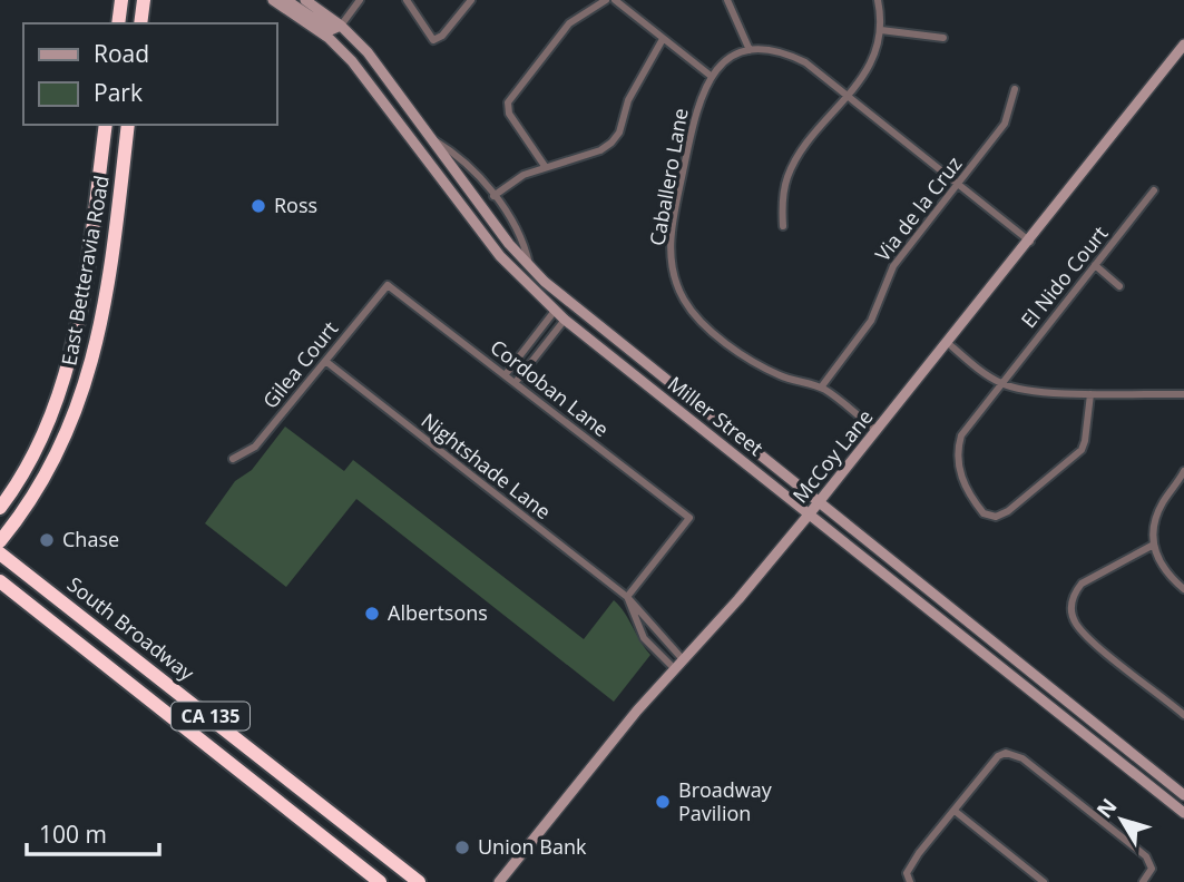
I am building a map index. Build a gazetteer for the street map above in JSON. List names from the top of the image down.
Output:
{
  "streets": {
    "highway": ["East Betteravia Road", "South Broadway", "CA 135"],
    "street": [
      "Caballero Lane",
      "Via de la Cruz",
      "El Nido Court",
      "Gilea Court",
      "Cordoban Lane",
      "Miller Street",
      "McCoy Lane",
      "Nightshade Lane"
    ]
  },
  "crossings": [
    ["Caballero Lane", "Via de la Cruz"],
    ["Caballero Lane", "McCoy Lane"],
    ["Gilea Court", "Cordoban Lane"],
    ["Gilea Court", "Nightshade Lane"],
    ["Cordoban Lane", "Nightshade Lane"],
    ["Miller Street", "McCoy Lane"],
    ["McCoy Lane", "Nightshade Lane"]
  ],
  "places": [
    "Ross",
    "Chase",
    "Albertsons",
    "Broadway Pavilion",
    "Union Bank"
  ],
  "legend": ["Road", "Park"],
  "scale_bar": "100 m",
  "north": "top left"
}
